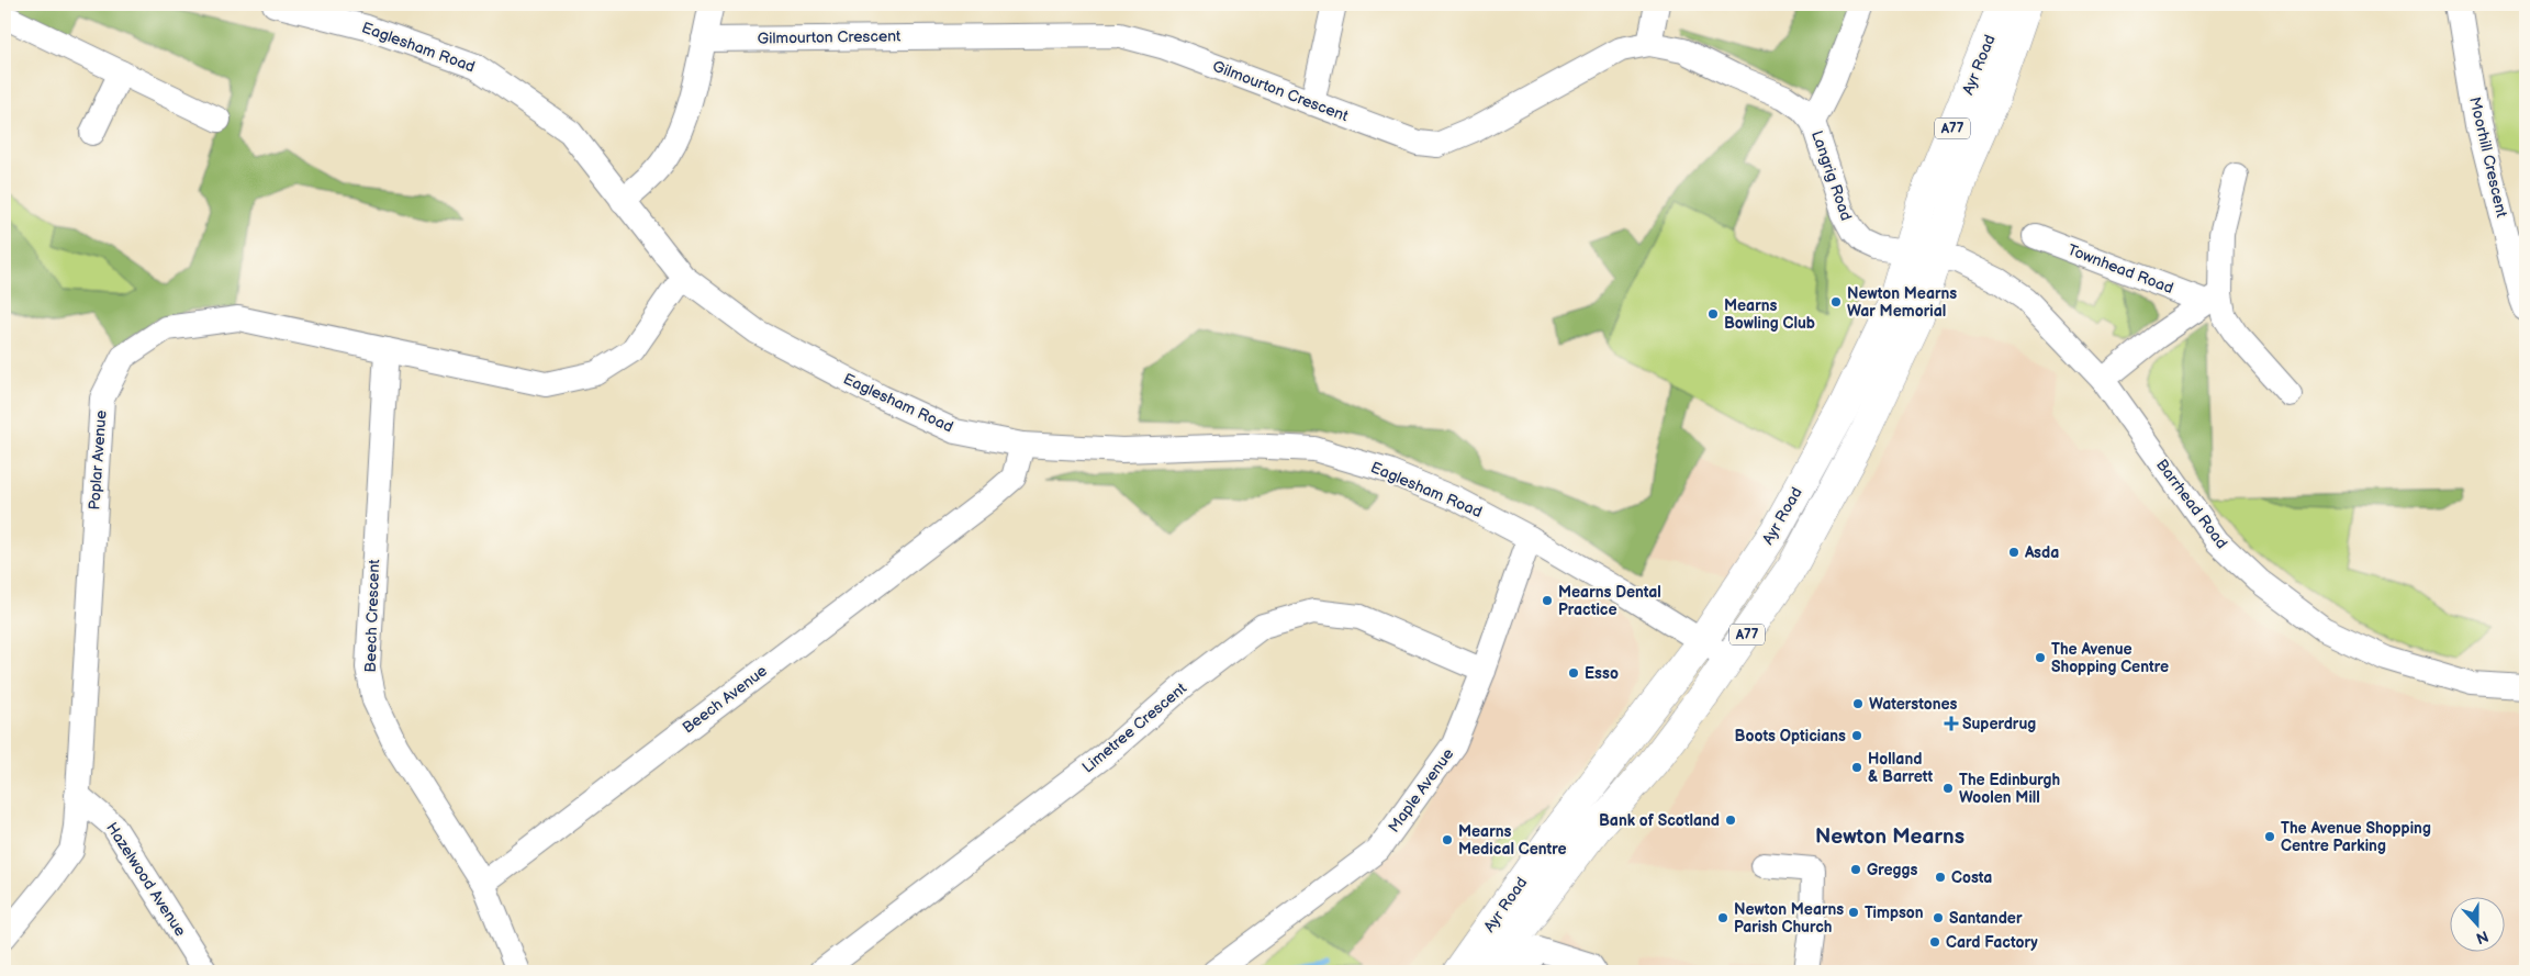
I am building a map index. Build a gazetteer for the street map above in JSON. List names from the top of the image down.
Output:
{
  "streets": {
    "main road": ["Ayr Road", "A77"],
    "street": [
      "Gilmourton Crescent",
      "Eaglesham Road",
      "Moorhill Crescent",
      "Langrig Road",
      "Townhead Road",
      "Poplar Avenue",
      "Barrhead Road",
      "Beech Crescent",
      "Beech Avenue",
      "Limetree Crescent",
      "Maple Avenue",
      "Hazelwood Avenue"
    ]
  },
  "crossings": [
    ["Gilmourton Crescent", "Langrig Road"],
    ["Eaglesham Road", "Ayr Road"],
    ["Eaglesham Road", "Poplar Avenue"],
    ["Eaglesham Road", "Beech Avenue"],
    ["Eaglesham Road", "Maple Avenue"],
    ["Ayr Road", "Langrig Road"],
    ["Ayr Road", "Barrhead Road"],
    ["Langrig Road", "Barrhead Road"],
    ["Poplar Avenue", "Beech Crescent"],
    ["Poplar Avenue", "Hazelwood Avenue"],
    ["Beech Crescent", "Beech Avenue"],
    ["Limetree Crescent", "Maple Avenue"]
  ],
  "districts": ["Newton Mearns"],
  "places": {
    "other": [
      "Newton Mearns War Memorial",
      "Mearns Bowling Club",
      "Asda",
      "Mearns Dental Practice",
      "The Avenue Shopping Centre",
      "Esso",
      "Waterstones",
      "Boots Opticians",
      "Holland & Barrett",
      "The Edinburgh Woolen Mill",
      "Bank of Scotland",
      "The Avenue Shopping Centre Parking",
      "Mearns Medical Centre",
      "Greggs",
      "Costa",
      "Timpson",
      "Newton Mearns Parish Church",
      "Santander",
      "Card Factory"
    ],
    "health": ["Superdrug"]
  },
  "north": "bottom"
}
